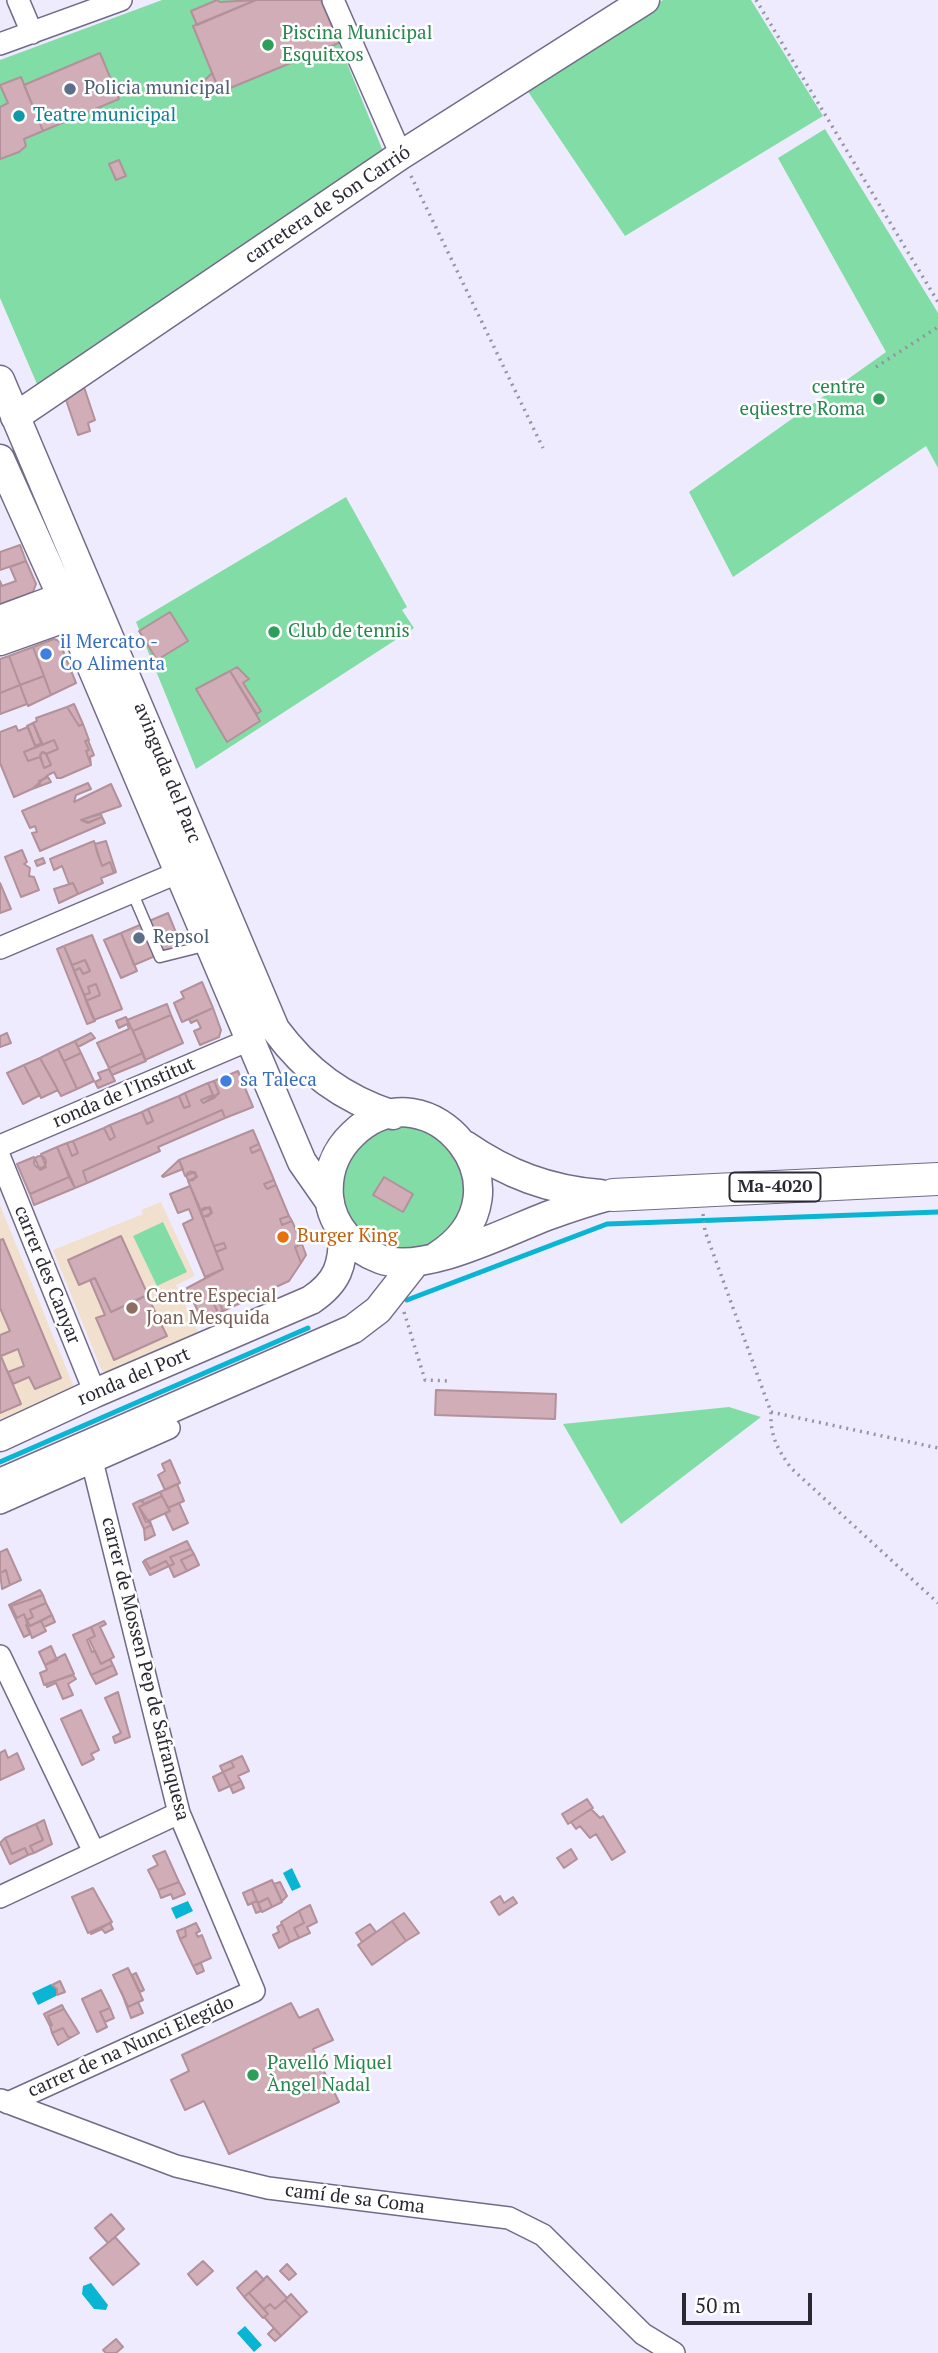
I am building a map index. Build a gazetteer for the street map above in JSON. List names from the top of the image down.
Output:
{
  "streets": {
    "main road": [
      "carretera de Son Carrió",
      "avinguda del Parc",
      "Ma-4020",
      "ronda del Port"
    ],
    "street": [
      "ronda de l'Institut",
      "carrer des Canyar",
      "carrer de Mossen Pep de Safranquesa",
      "carrer de na Nunci Elegido",
      "camí de sa Coma"
    ]
  },
  "crossings": [
    ["carretera de Son Carrió", "avinguda del Parc"],
    ["avinguda del Parc", "ronda de l'Institut"],
    ["avinguda del Parc", "Ma-4020"],
    ["avinguda del Parc", "ronda del Port"],
    ["Ma-4020", "ronda del Port"],
    ["carrer des Canyar", "ronda del Port"],
    ["carrer de Mossen Pep de Safranquesa", "carrer de na Nunci Elegido"],
    ["carrer de na Nunci Elegido", "camí de sa Coma"]
  ],
  "places": [
    "Piscina Municipal Esquitxos",
    "Policia municipal",
    "Teatre municipal",
    "centre eqüestre Roma",
    "Club de tennis",
    "il Mercato - Co Alimenta",
    "Repsol",
    "sa Taleca",
    "Burger King",
    "Centre Especial Joan Mesquida",
    "Pavelló Miquel Àngel Nadal"
  ],
  "scale_bar": "50 m"
}
